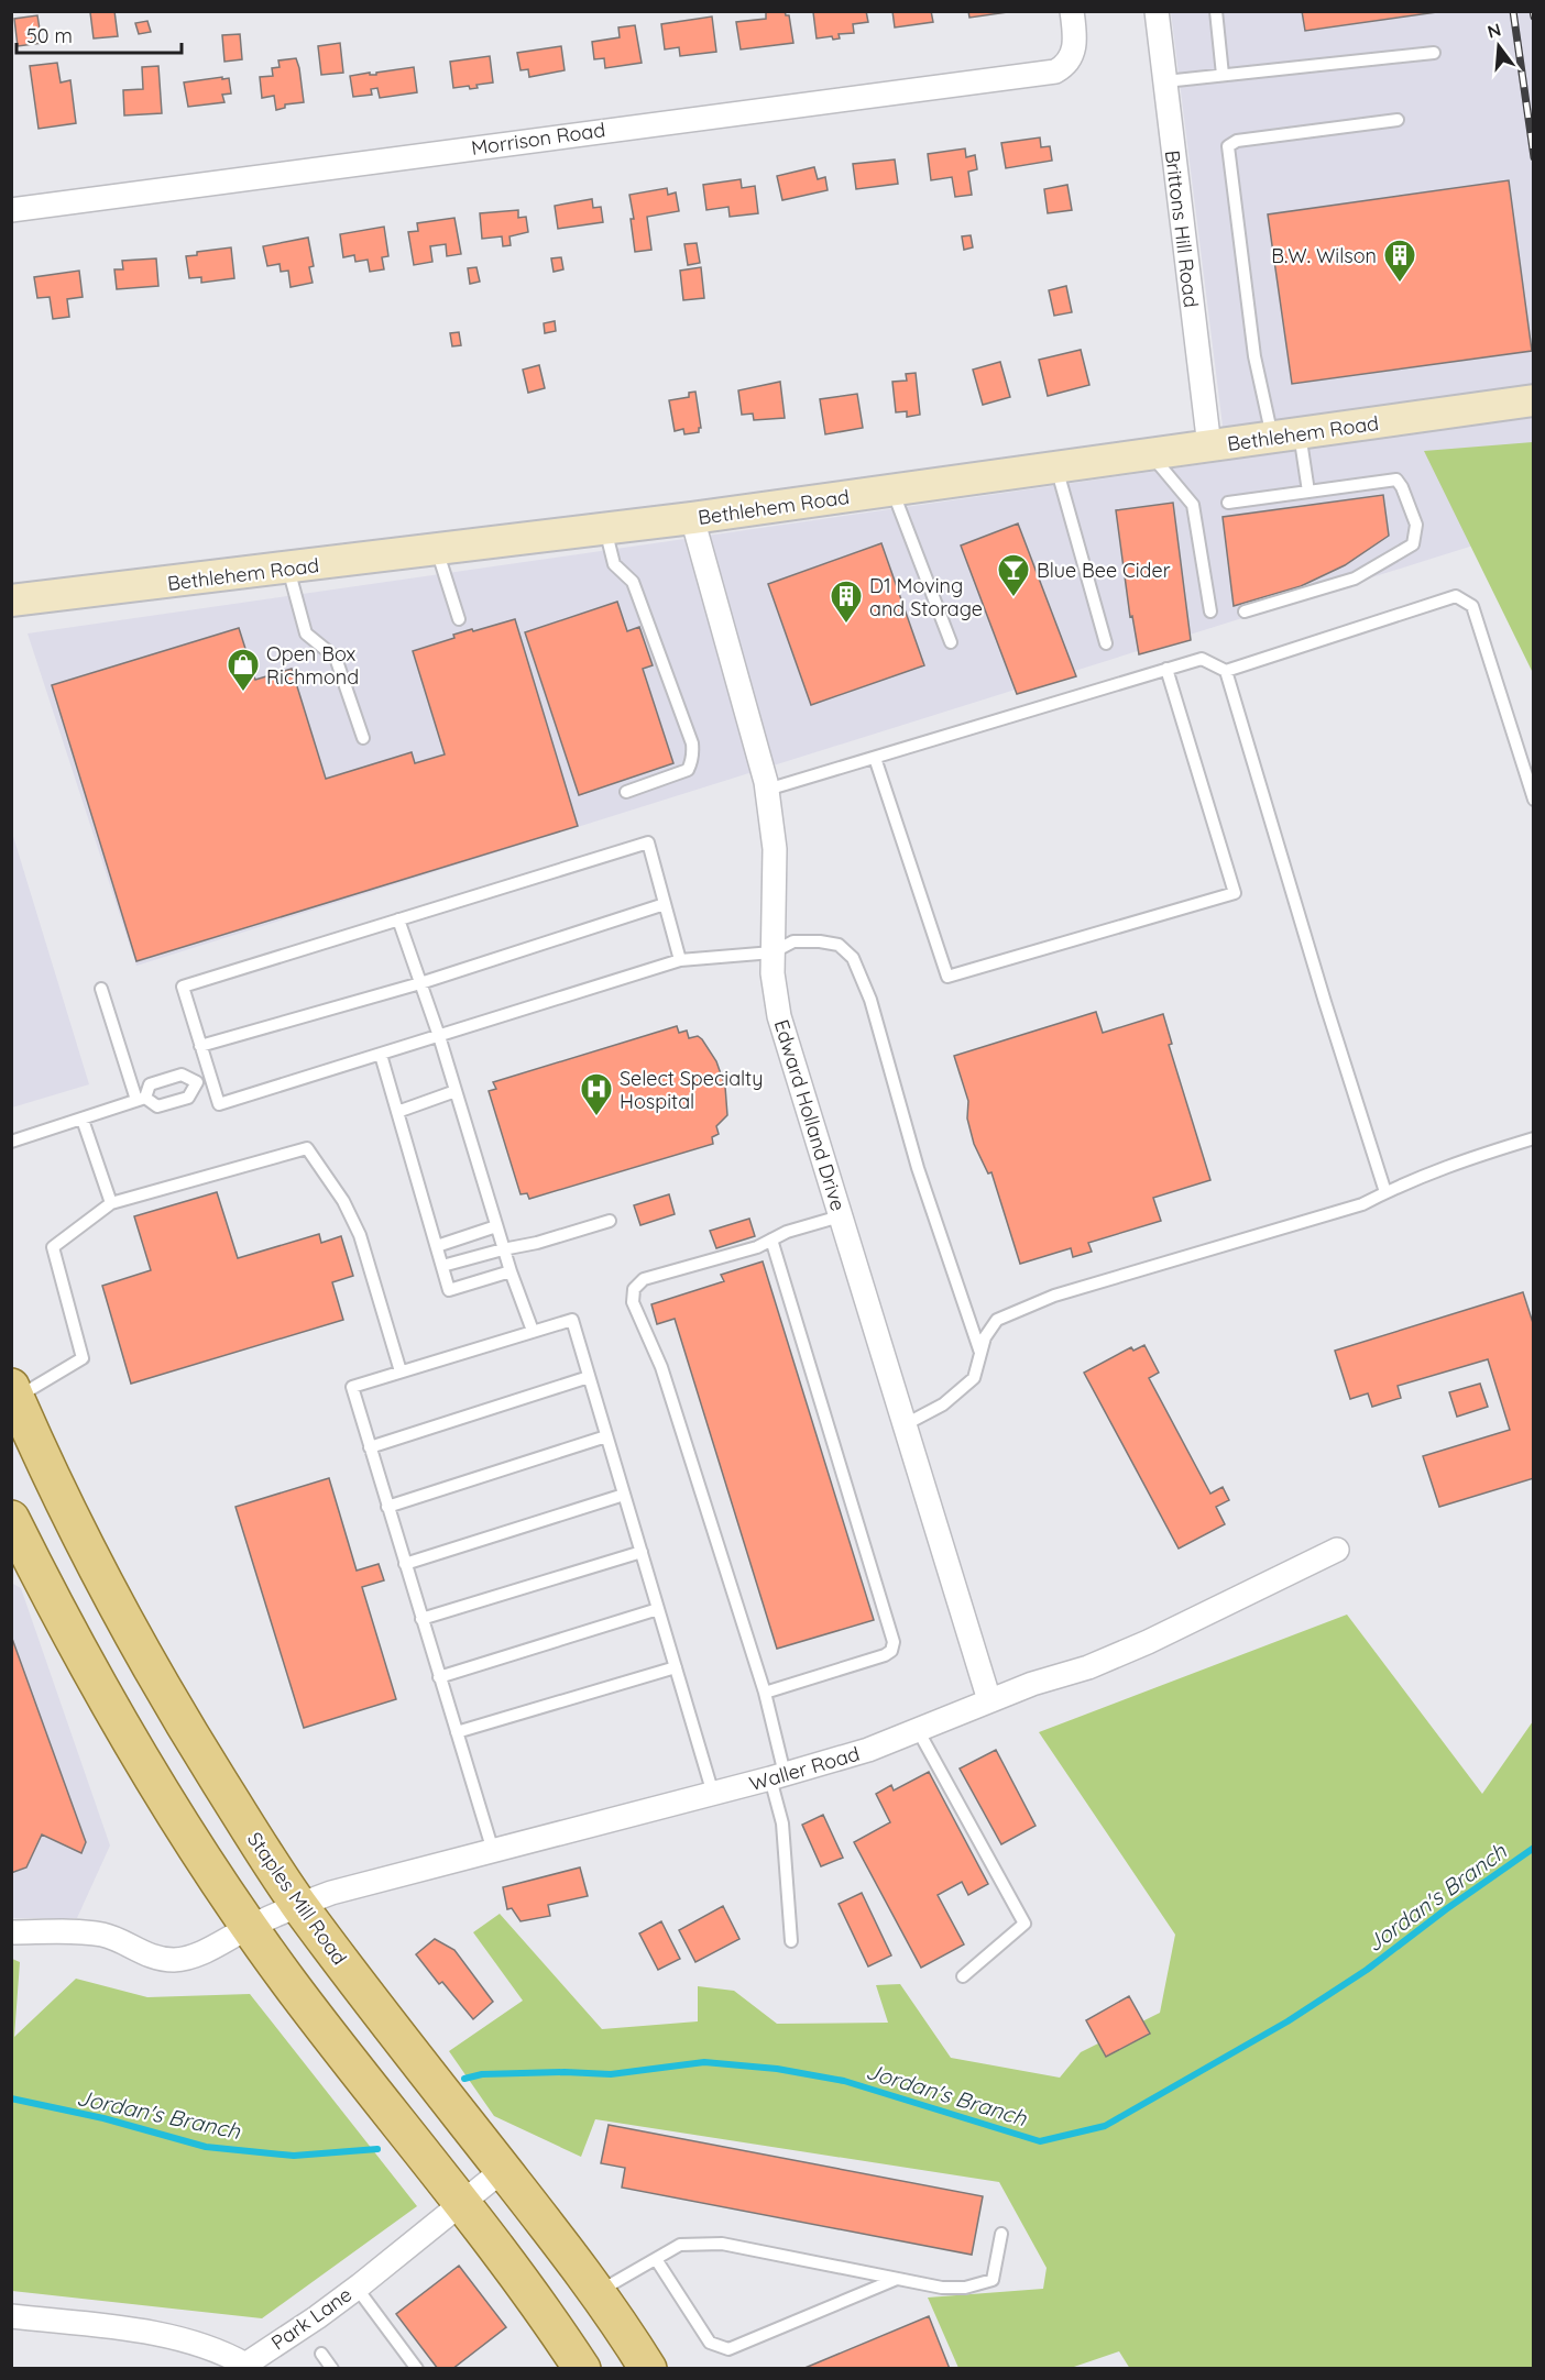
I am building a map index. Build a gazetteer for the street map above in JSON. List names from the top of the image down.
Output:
{
  "streets": {
    "main road": ["Staples Mill Road"],
    "street": [
      "Morrison Road",
      "Brittons Hill Road",
      "Bethlehem Road",
      "Edward Holland Drive",
      "Waller Road",
      "Park Lane"
    ]
  },
  "crossings": [
    ["Brittons Hill Road", "Bethlehem Road"],
    ["Bethlehem Road", "Edward Holland Drive"],
    ["Edward Holland Drive", "Waller Road"],
    ["Waller Road", "Staples Mill Road"],
    ["Staples Mill Road", "Park Lane"]
  ],
  "water": ["Jordan's Branch"],
  "places": {
    "building": ["B.W. Wilson", "D1 Moving and Storage"],
    "bar": ["Blue Bee Cider"],
    "shop": ["Open Box Richmond"],
    "hospital": ["Select Specialty Hospital"]
  },
  "scale_bar": "50 m",
  "north": "top"
}
